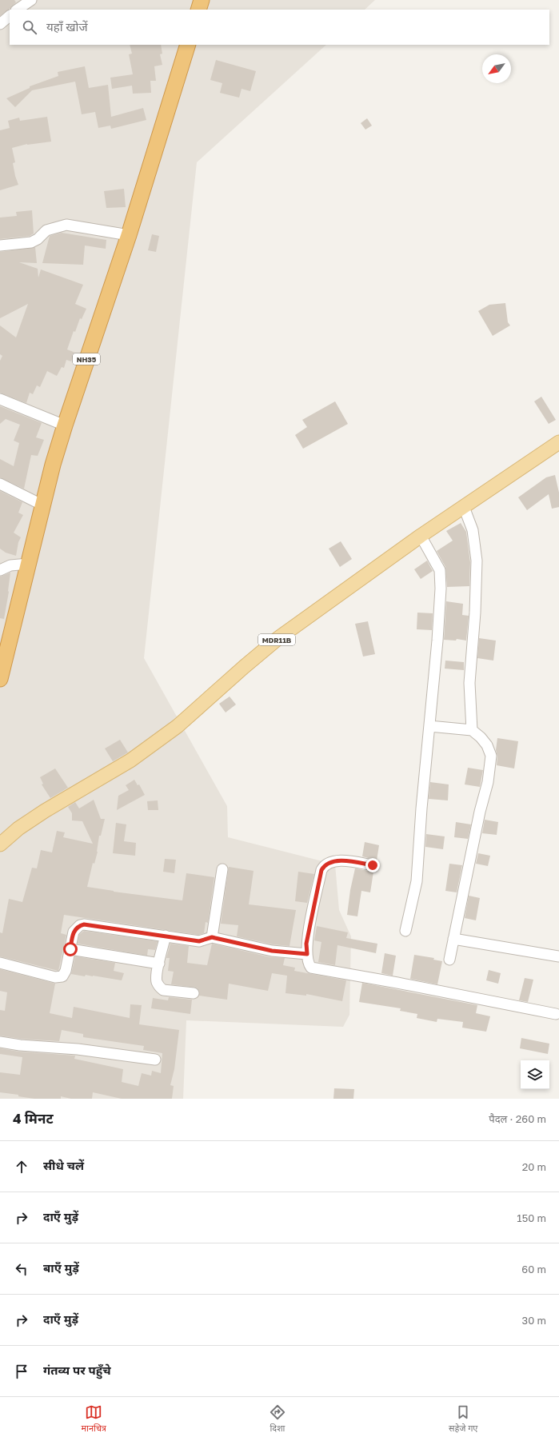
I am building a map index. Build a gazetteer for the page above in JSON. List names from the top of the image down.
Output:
{
  "streets": {
    "highway": ["NH35"],
    "main road": ["MDR11B"]
  },
  "north": "bottom left",
  "page": {
    "search": "यहाँ खोजें",
    "heading": ["4 मिनट", "पैदल · 260 m"],
    "list": [
      ["सीधे चलें", "20 m"],
      ["दाएँ मुड़ें", "150 m"],
      ["बाएँ मुड़ें", "60 m"],
      ["दाएँ मुड़ें", "30 m"],
      "गंतव्य पर पहुँचे"
    ],
    "nav": ["मानचित्र", "दिशा", "सहेजे गए"]
  }
}
